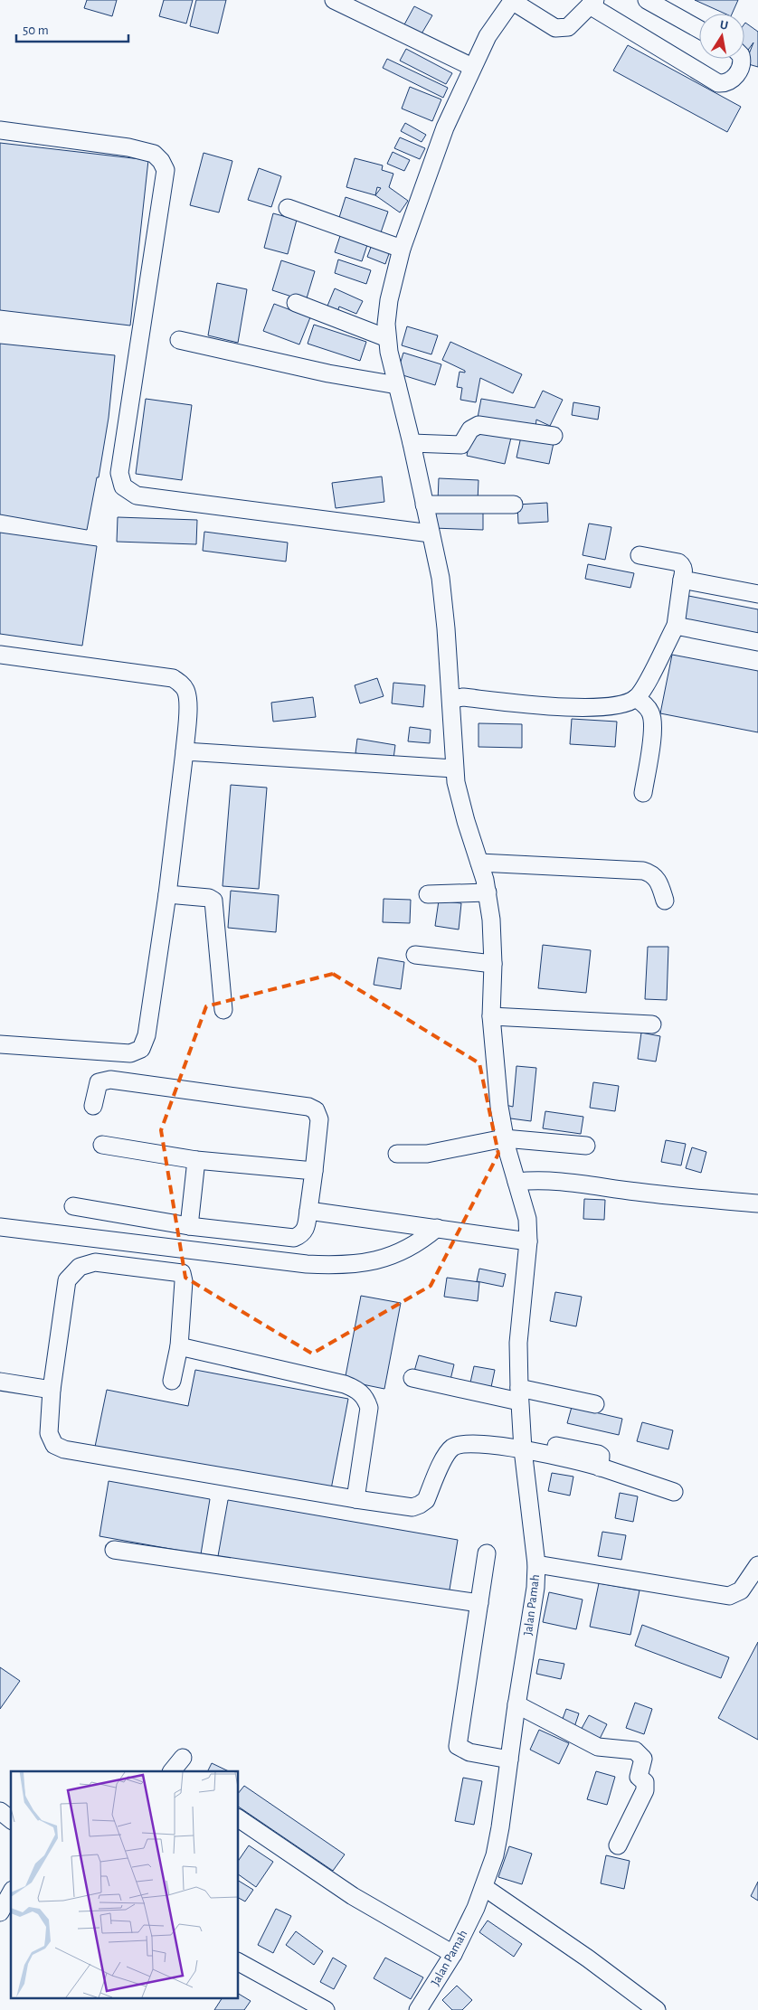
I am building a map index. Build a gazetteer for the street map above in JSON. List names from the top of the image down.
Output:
{
  "streets": {
    "street": ["Jalan Pamah"]
  },
  "scale_bar": "50 m",
  "north": "top"
}
